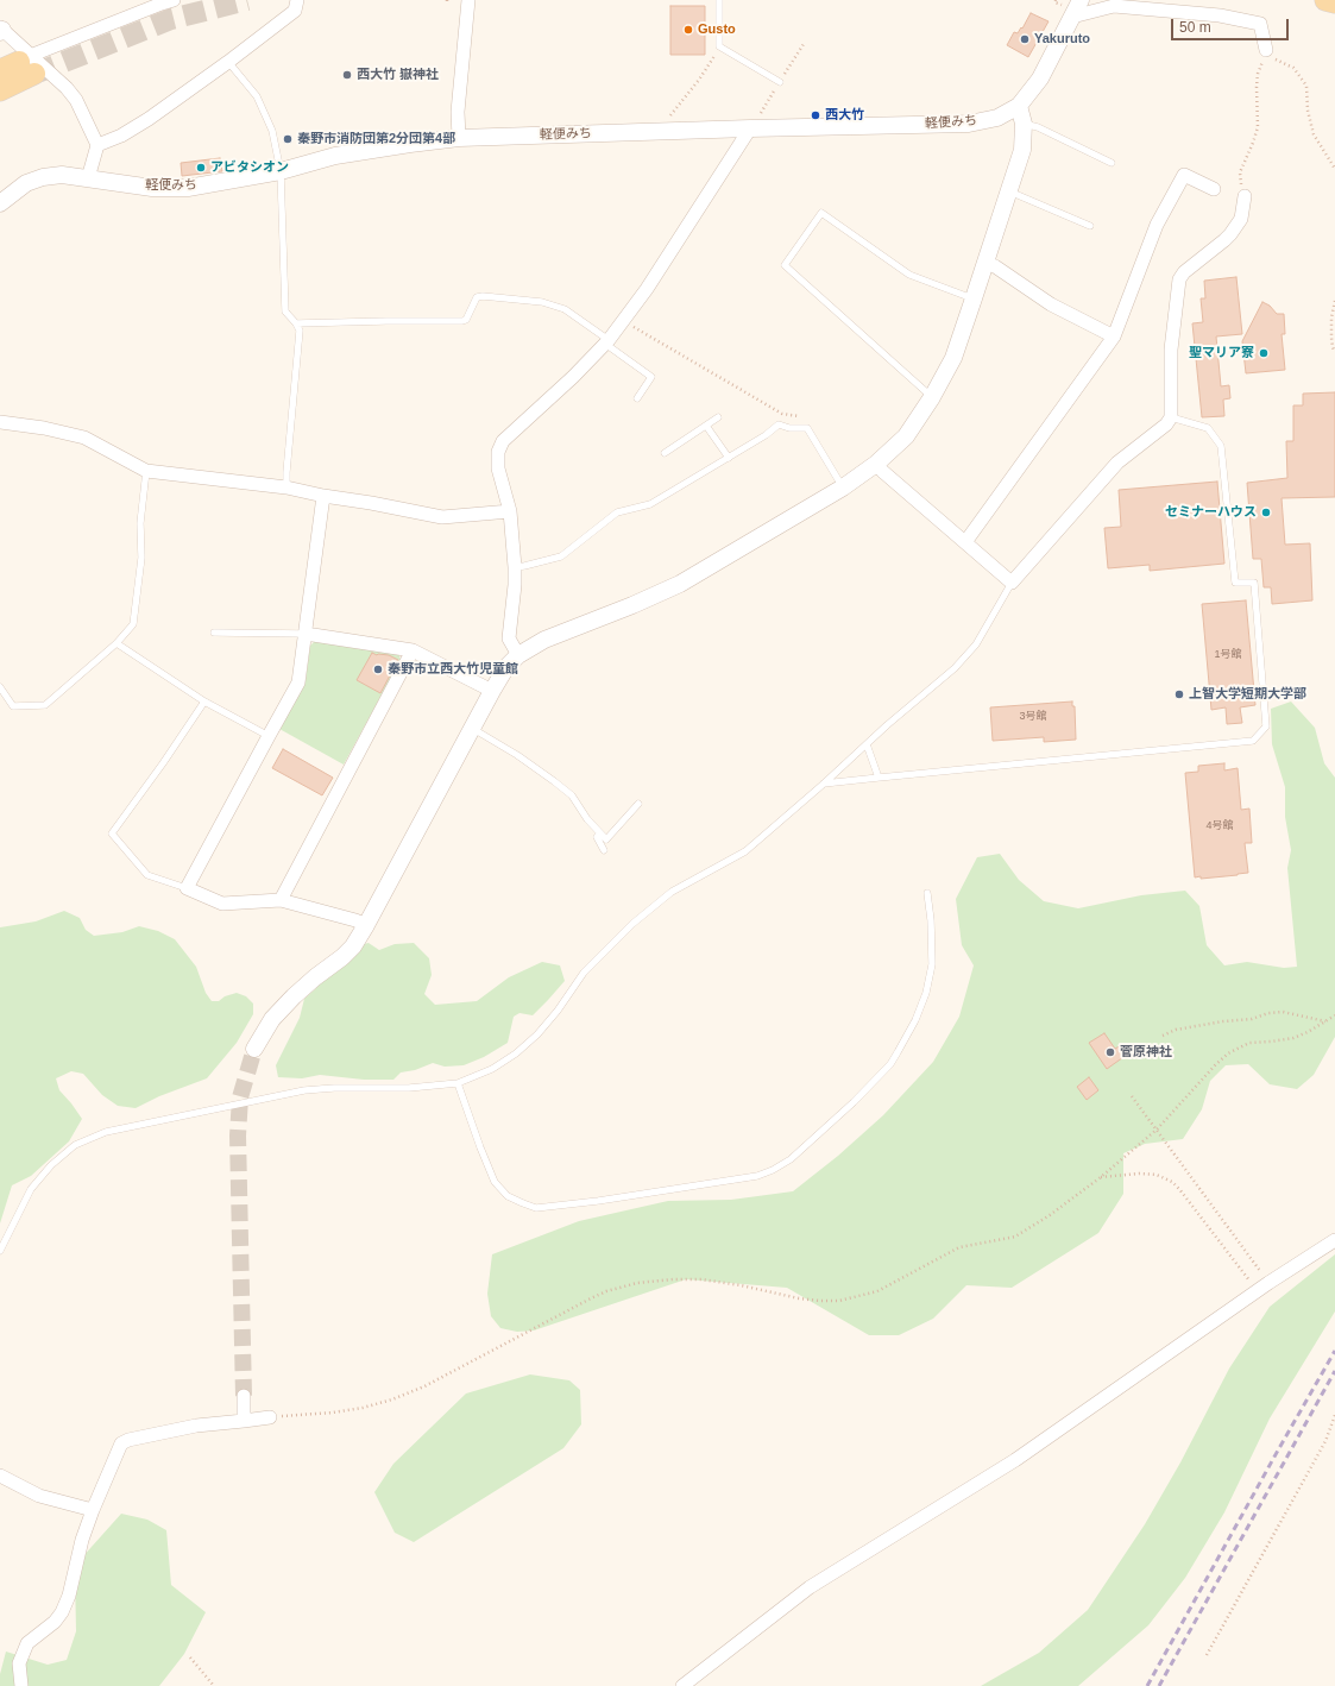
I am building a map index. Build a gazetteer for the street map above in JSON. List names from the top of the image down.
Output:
{
  "streets": {
    "street": ["軽便みち"]
  },
  "places": [
    "Gusto",
    "Yakuruto",
    "西大竹 嶽神社",
    "西大竹",
    "秦野市消防団第2分団第4部",
    "アビタシオン",
    "聖マリア寮",
    "セミナーハウス",
    "秦野市立西大竹児童館",
    "上智大学短期大学部",
    "菅原神社"
  ],
  "house_numbers": ["1号館", "3号館", "4号館"],
  "scale_bar": "50 m"
}
